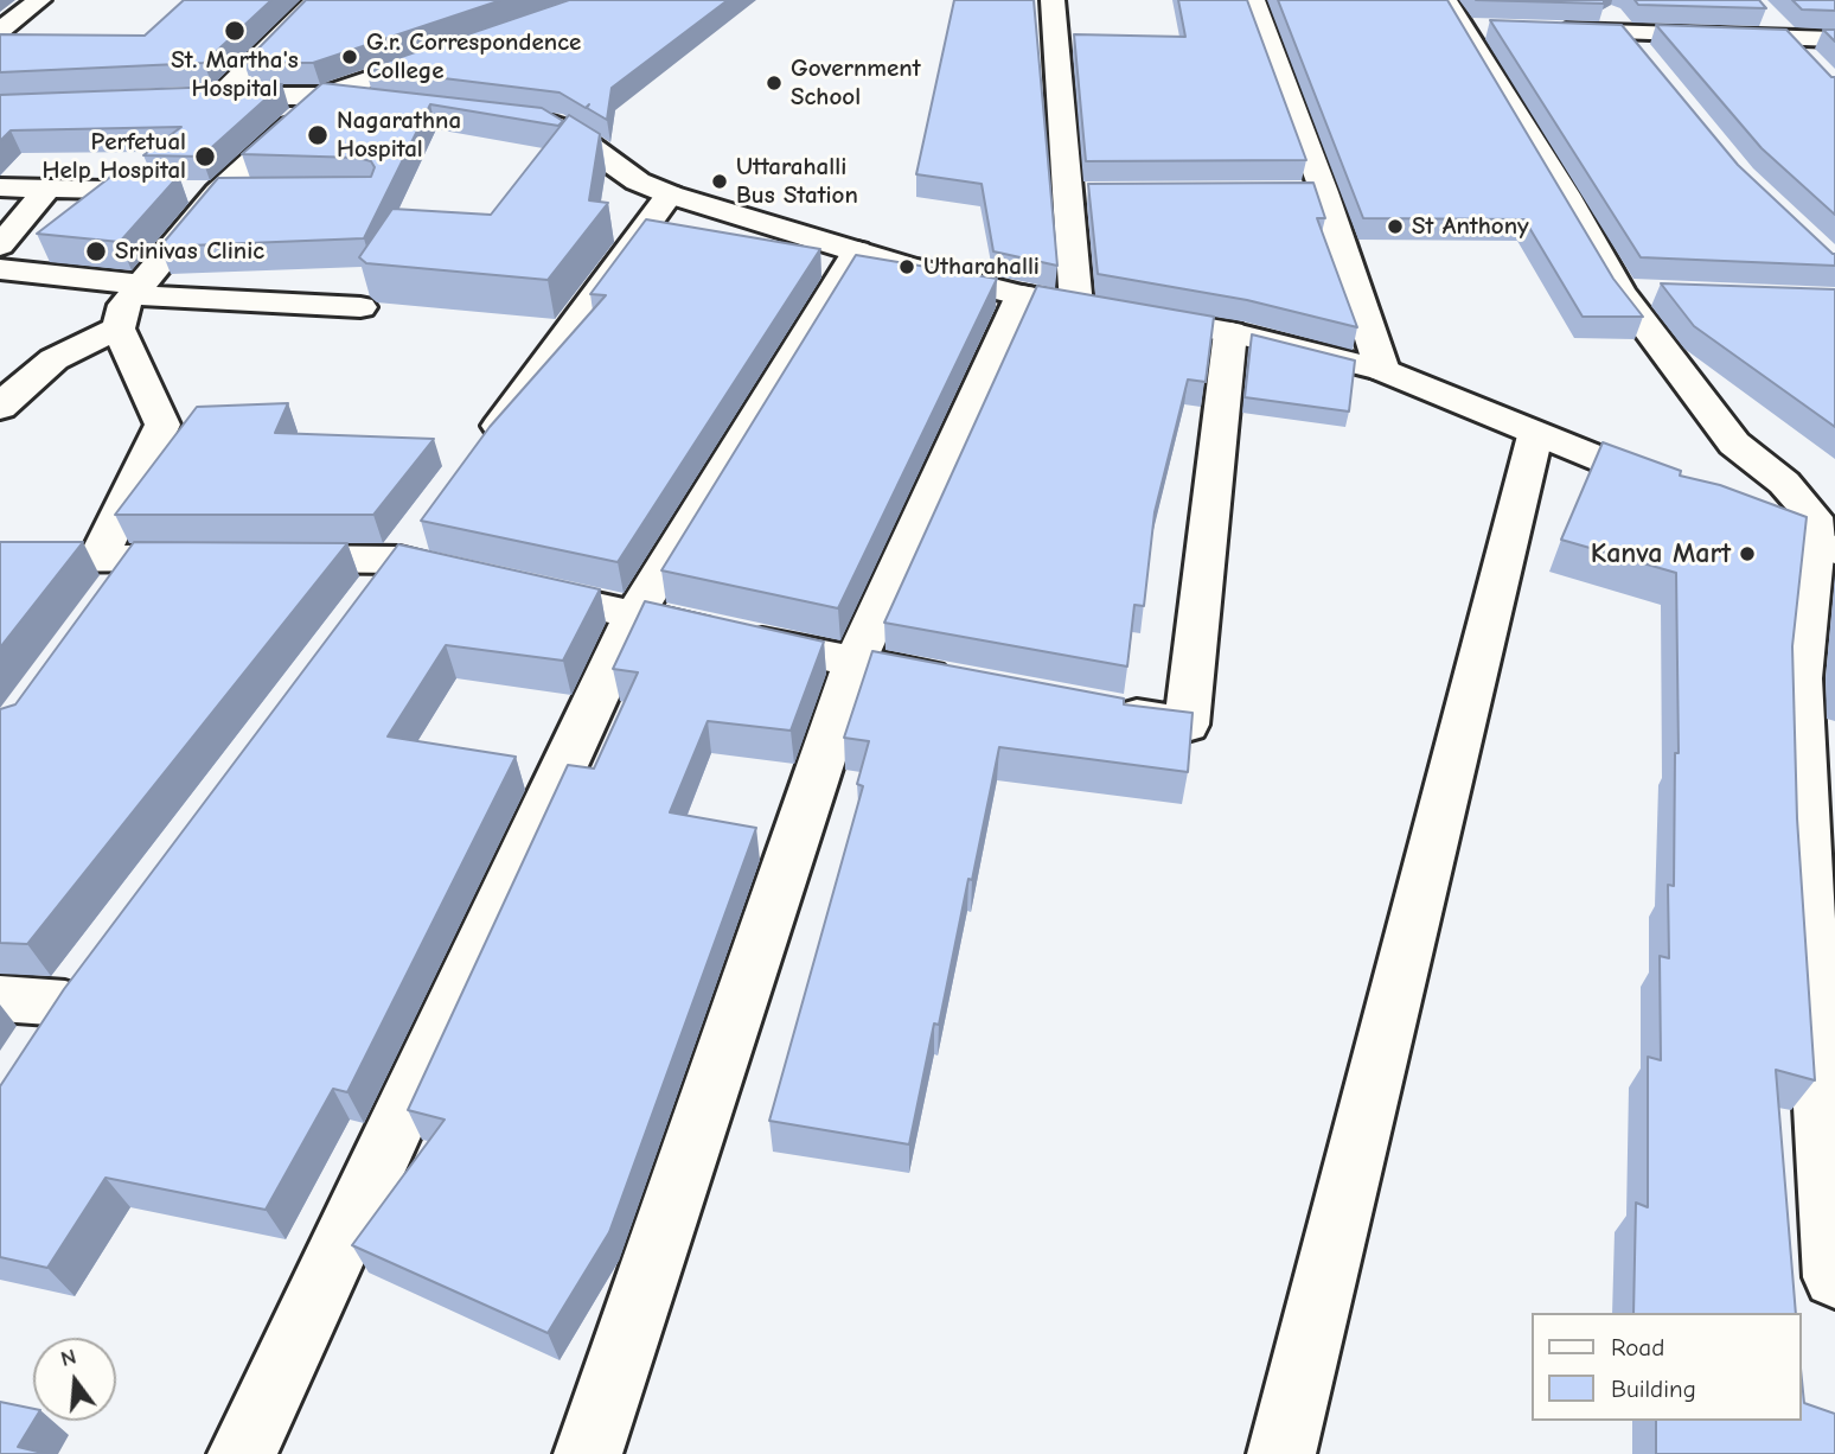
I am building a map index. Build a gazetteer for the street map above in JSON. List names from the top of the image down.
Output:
{
  "places": [
    "St. Martha's Hospital",
    "G.r. Correspondence College",
    "Government School",
    "Nagarathna Hospital",
    "Perfetual Help Hospital",
    "Uttarahalli Bus Station",
    "St Anthony",
    "Srinivas Clinic",
    "Utharahalli",
    "Kanva Mart"
  ],
  "legend": ["Road", "Building"],
  "north": "top"
}
